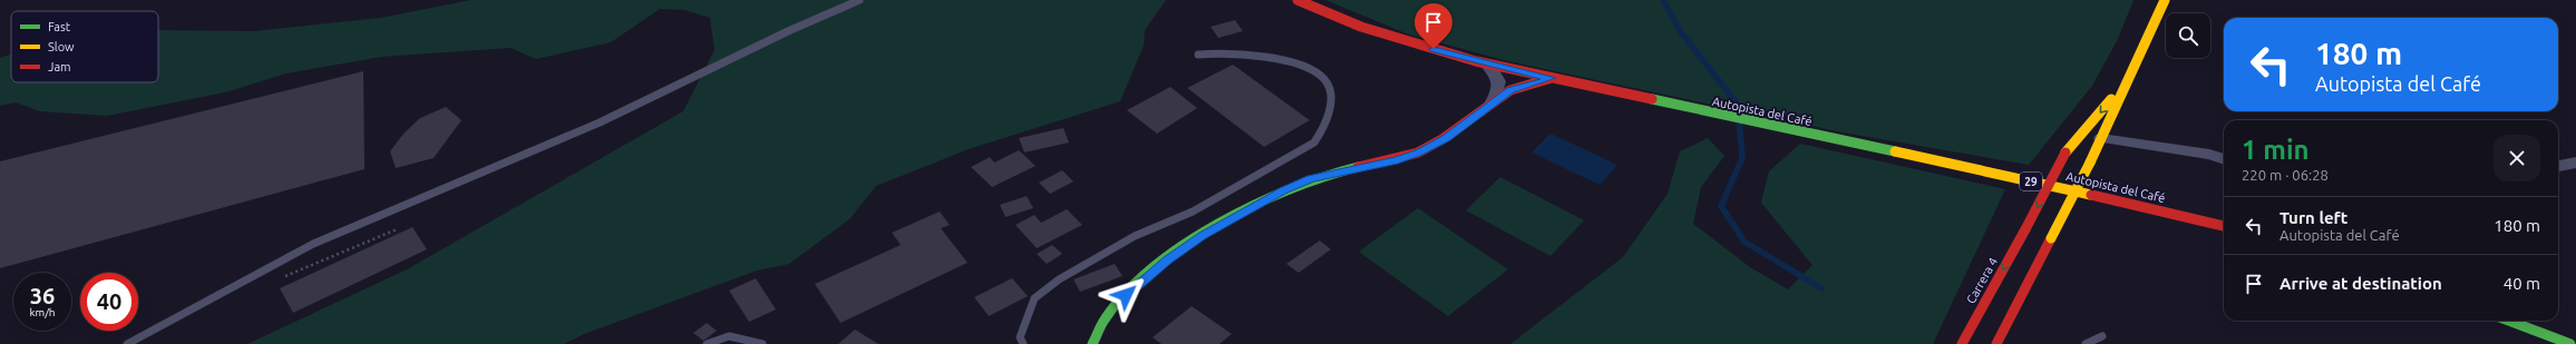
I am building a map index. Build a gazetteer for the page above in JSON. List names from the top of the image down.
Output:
{
  "streets": {
    "main road": ["Autopista del Café", "29", "Carrera 4"]
  },
  "legend": ["Fast", "Slow", "Jam"],
  "page": {
    "turn": ["180 m", "Autopista del Café"],
    "heading": ["1 min", "220 m · 06:28"],
    "list": [
      {
        "name": "Turn left",
        "note": "Autopista del Café",
        "value": "180 m"
      },
      {
        "name": "Arrive at destination",
        "value": "40 m"
      }
    ],
    "speed": "36 km/h",
    "limit": "40"
  }
}
